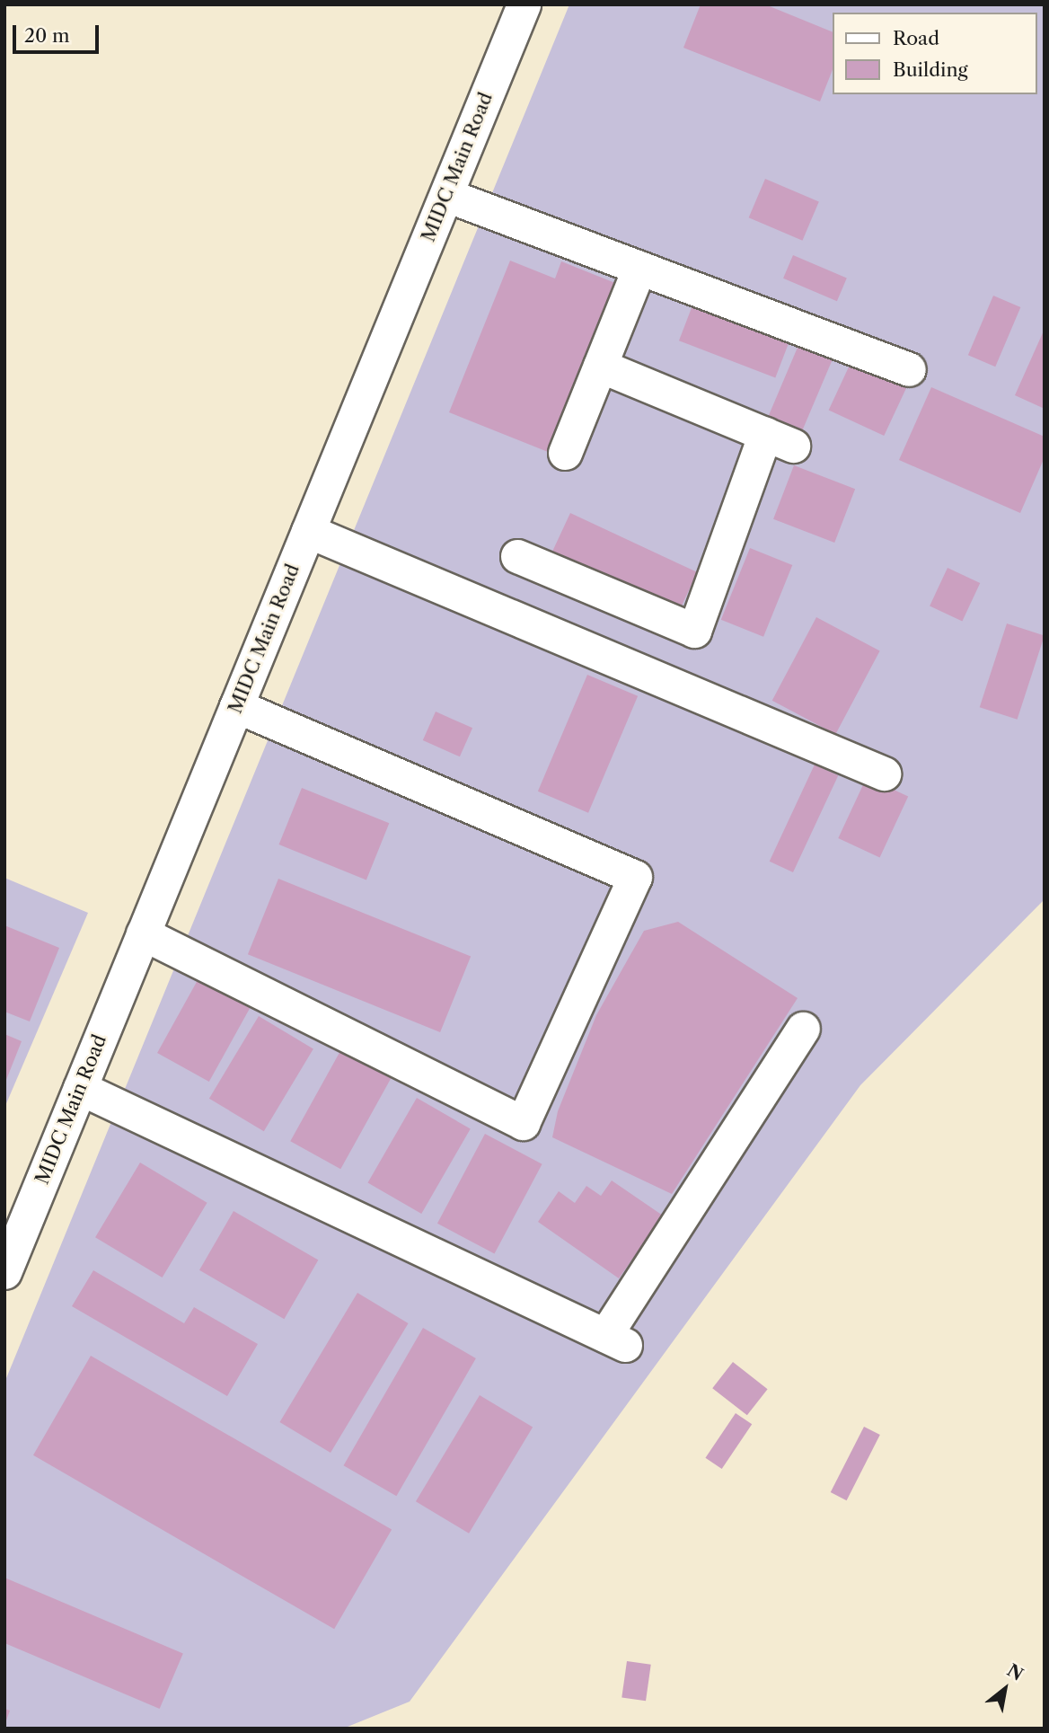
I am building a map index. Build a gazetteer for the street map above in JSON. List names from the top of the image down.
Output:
{
  "streets": {
    "street": ["MIDC Main Road"]
  },
  "legend": ["Road", "Building"],
  "scale_bar": "20 m",
  "north": "top right"
}
